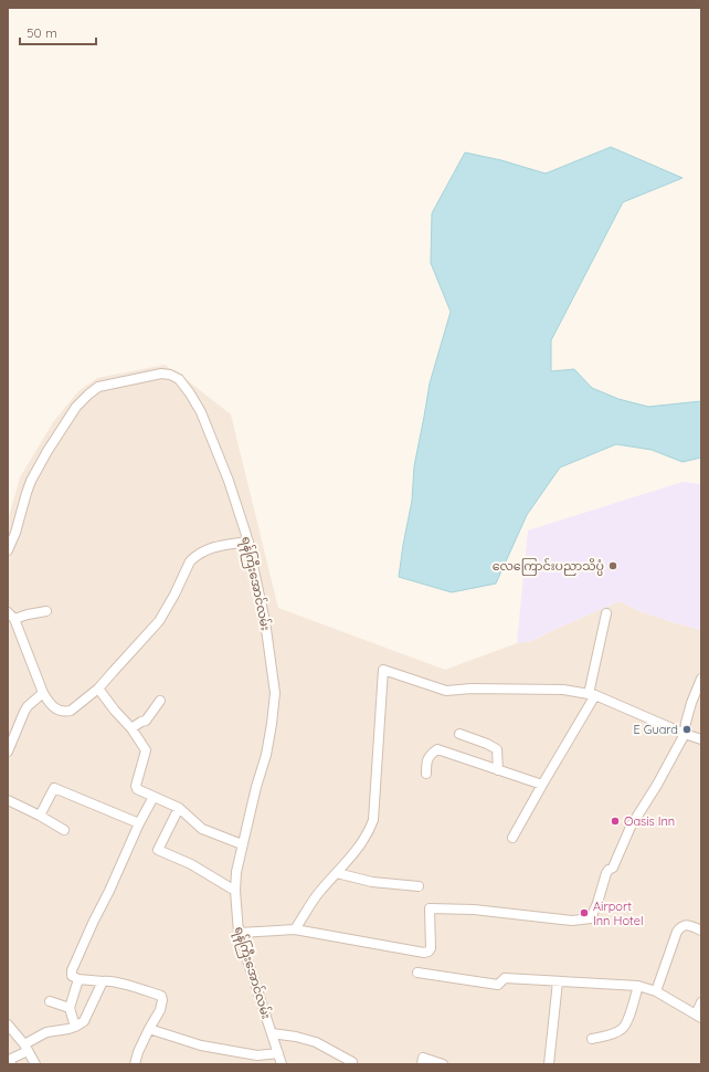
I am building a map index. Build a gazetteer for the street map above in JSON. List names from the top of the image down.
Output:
{
  "streets": {
    "street": ["ရန်ကြီးအောင်လမ်း"]
  },
  "places": [
    "လေကြောင်းပညာသိပ္ပံ",
    "E Guard",
    "Oasis Inn",
    "Airport Inn Hotel"
  ],
  "scale_bar": "50 m"
}
